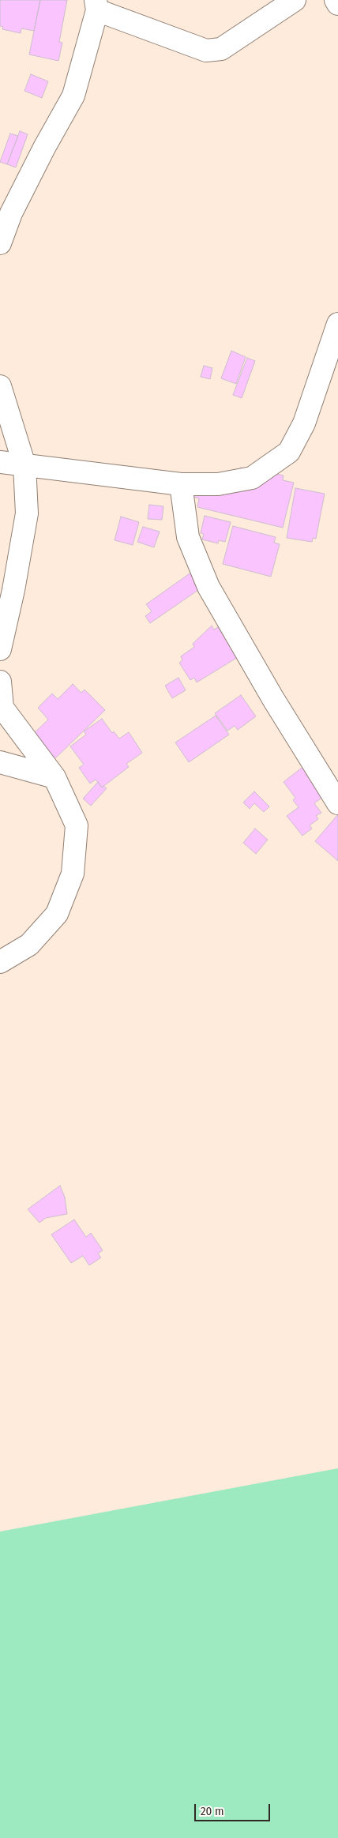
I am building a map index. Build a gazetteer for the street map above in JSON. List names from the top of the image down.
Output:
{
  "scale_bar": "20 m"
}
